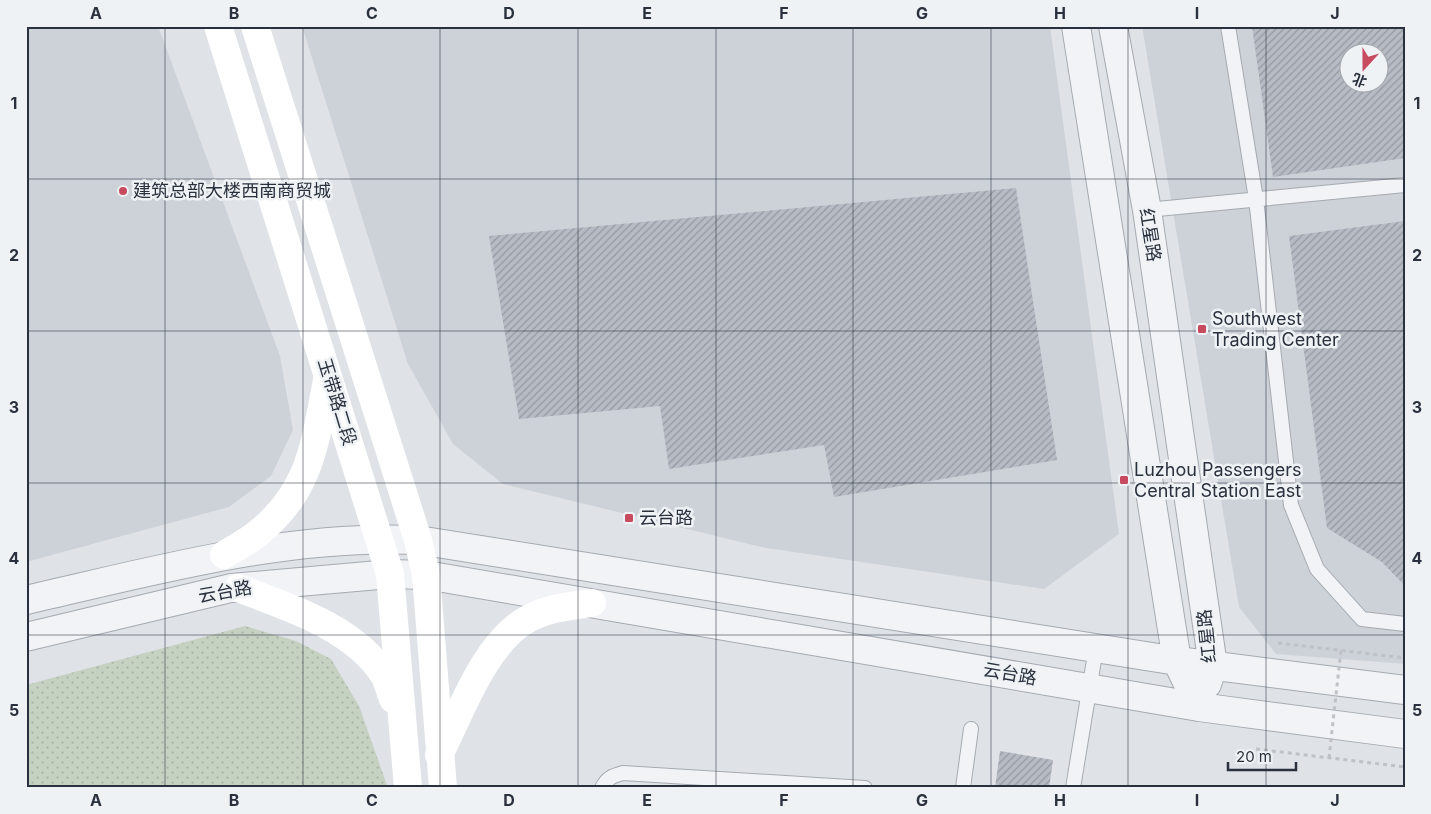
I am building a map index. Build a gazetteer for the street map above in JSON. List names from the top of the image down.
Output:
{
  "streets": {
    "main road": ["玉带路二段"],
    "street": ["红星路", "云台路"]
  },
  "crossings": [
    ["红星路", "云台路"],
    ["玉带路二段", "云台路"]
  ],
  "places": {
    "other": ["建筑总部大楼西南商贸城"],
    "transit": ["Southwest Trading Center", "Luzhou Passengers Central Station East", "云台路"]
  },
  "scale_bar": "20 m",
  "north": "bottom",
  "grid": {
    "columns": [
      "A",
      "B",
      "C",
      "D",
      "E",
      "F",
      "G",
      "H",
      "I",
      "J"
    ],
    "rows": [
      "1",
      "2",
      "3",
      "4",
      "5"
    ]
  }
}
